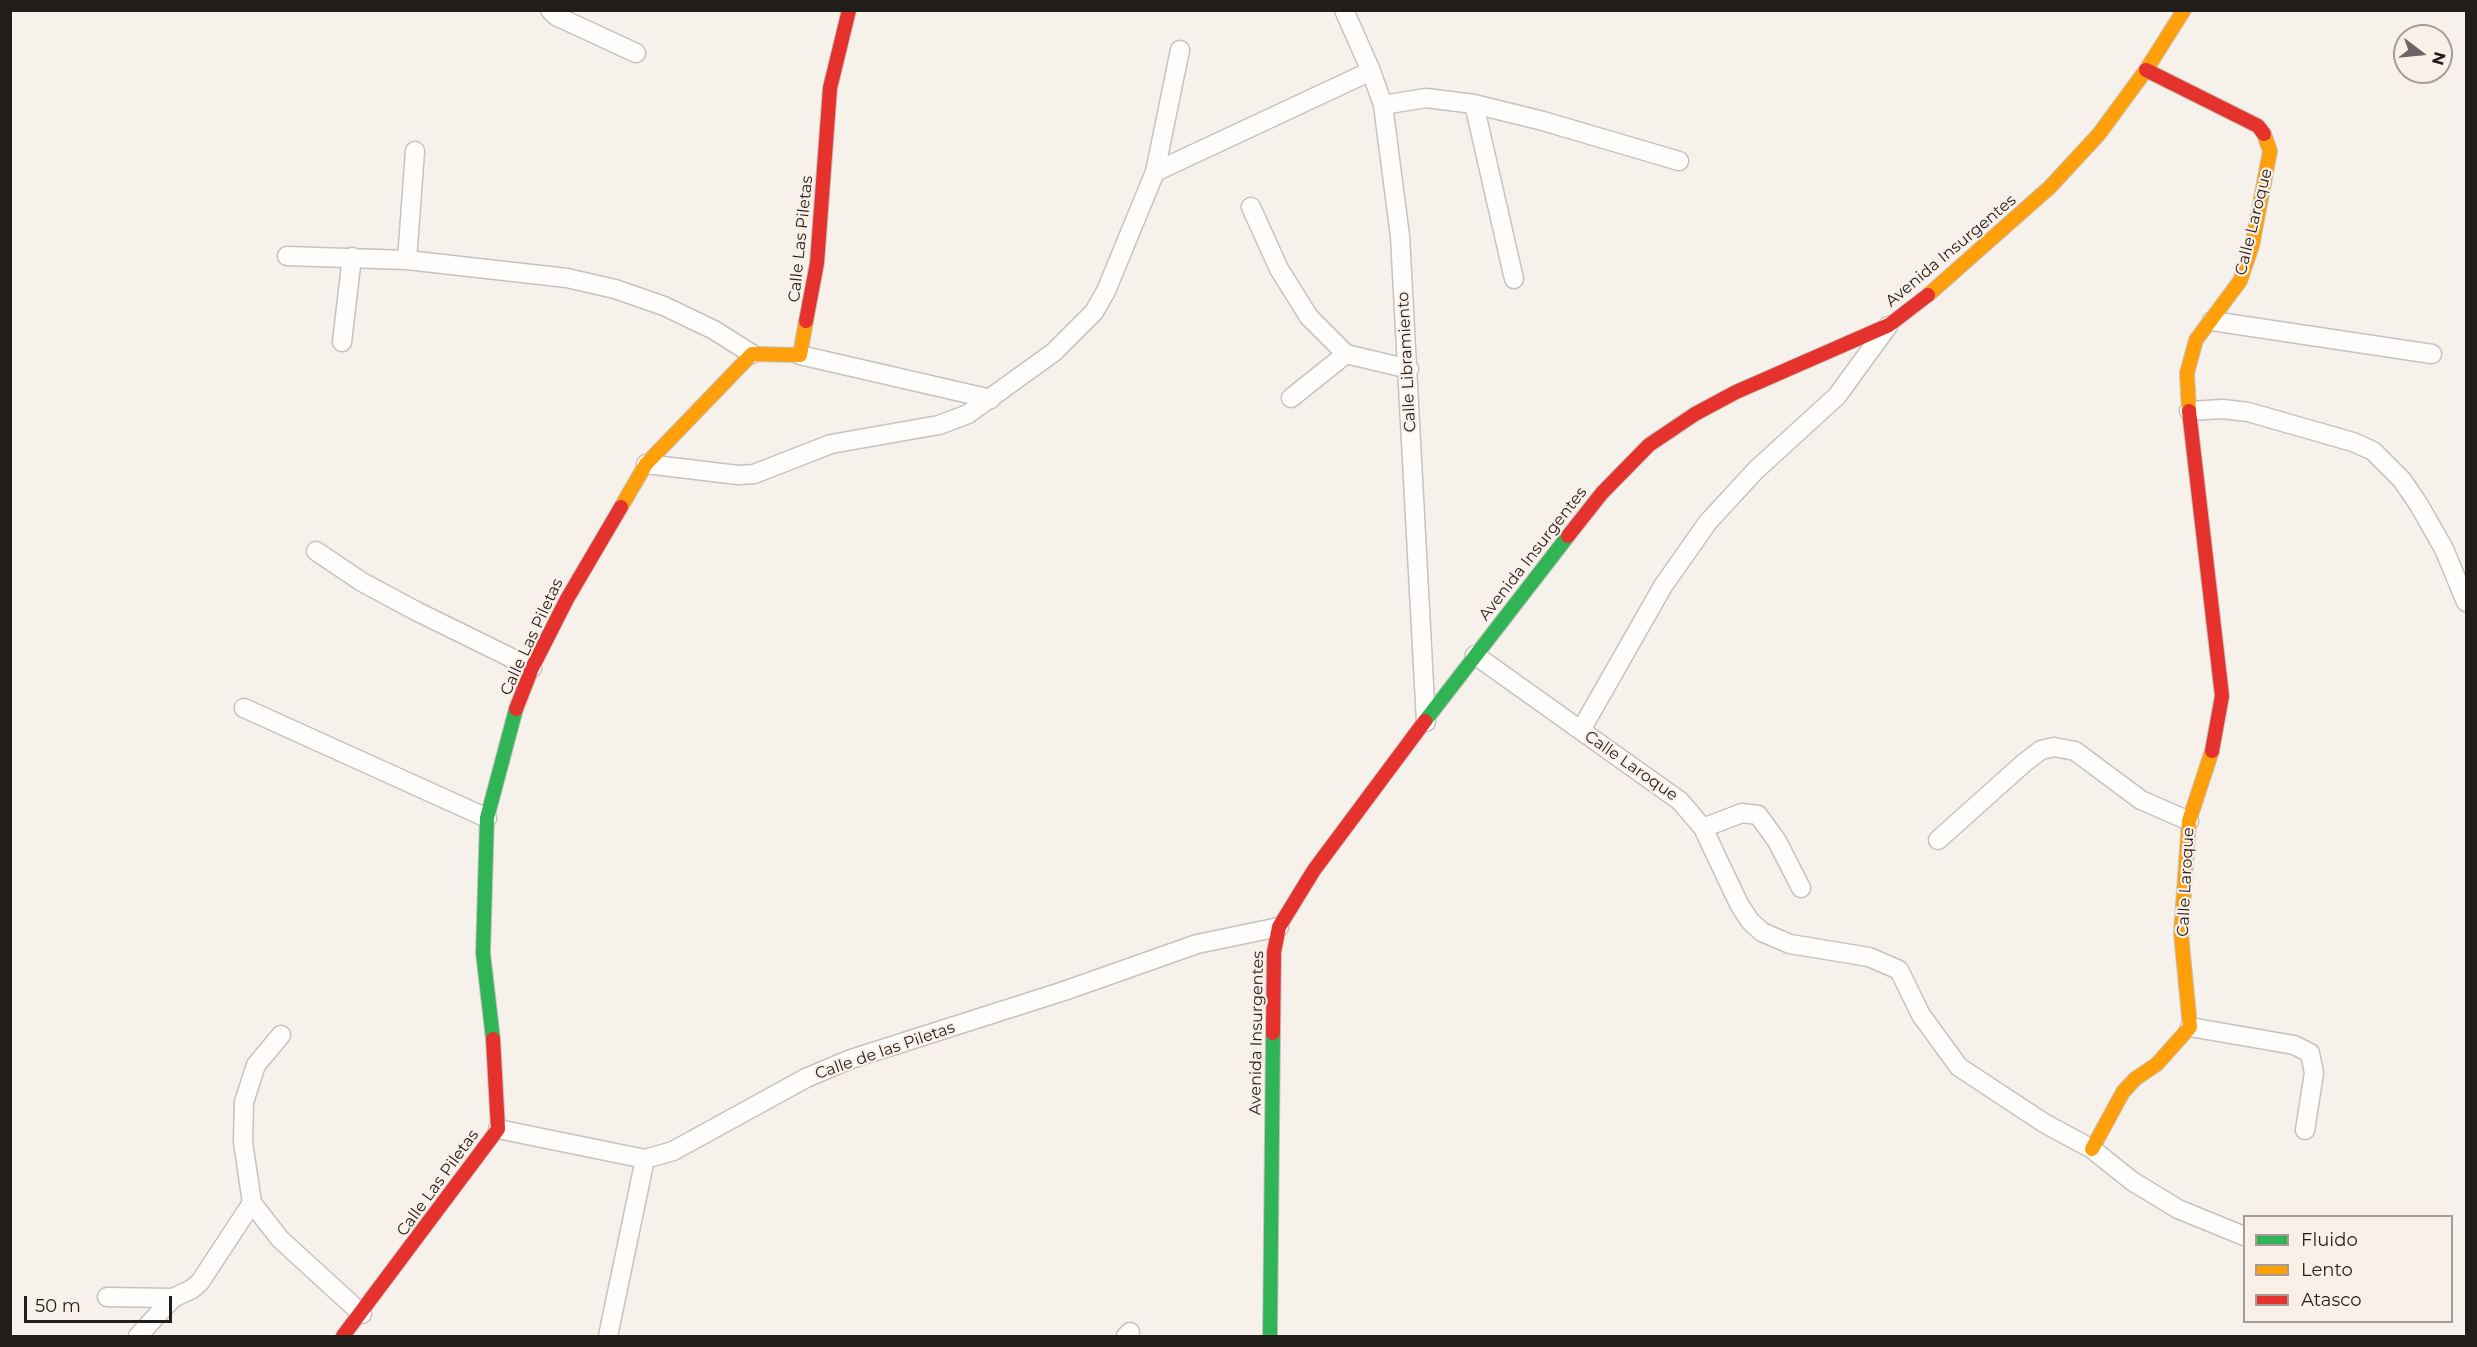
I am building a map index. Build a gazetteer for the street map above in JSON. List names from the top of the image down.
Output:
{
  "streets": {
    "street": [
      "Calle Laroque",
      "Calle Las Piletas",
      "Avenida Insurgentes",
      "Calle Libramiento",
      "Calle de las Piletas"
    ]
  },
  "crossings": [
    ["Calle Laroque", "Avenida Insurgentes"],
    ["Calle Las Piletas", "Calle de las Piletas"],
    ["Avenida Insurgentes", "Calle Libramiento"],
    ["Avenida Insurgentes", "Calle de las Piletas"]
  ],
  "legend": ["Fluido", "Lento", "Atasco"],
  "scale_bar": "50 m",
  "north": "right"
}
